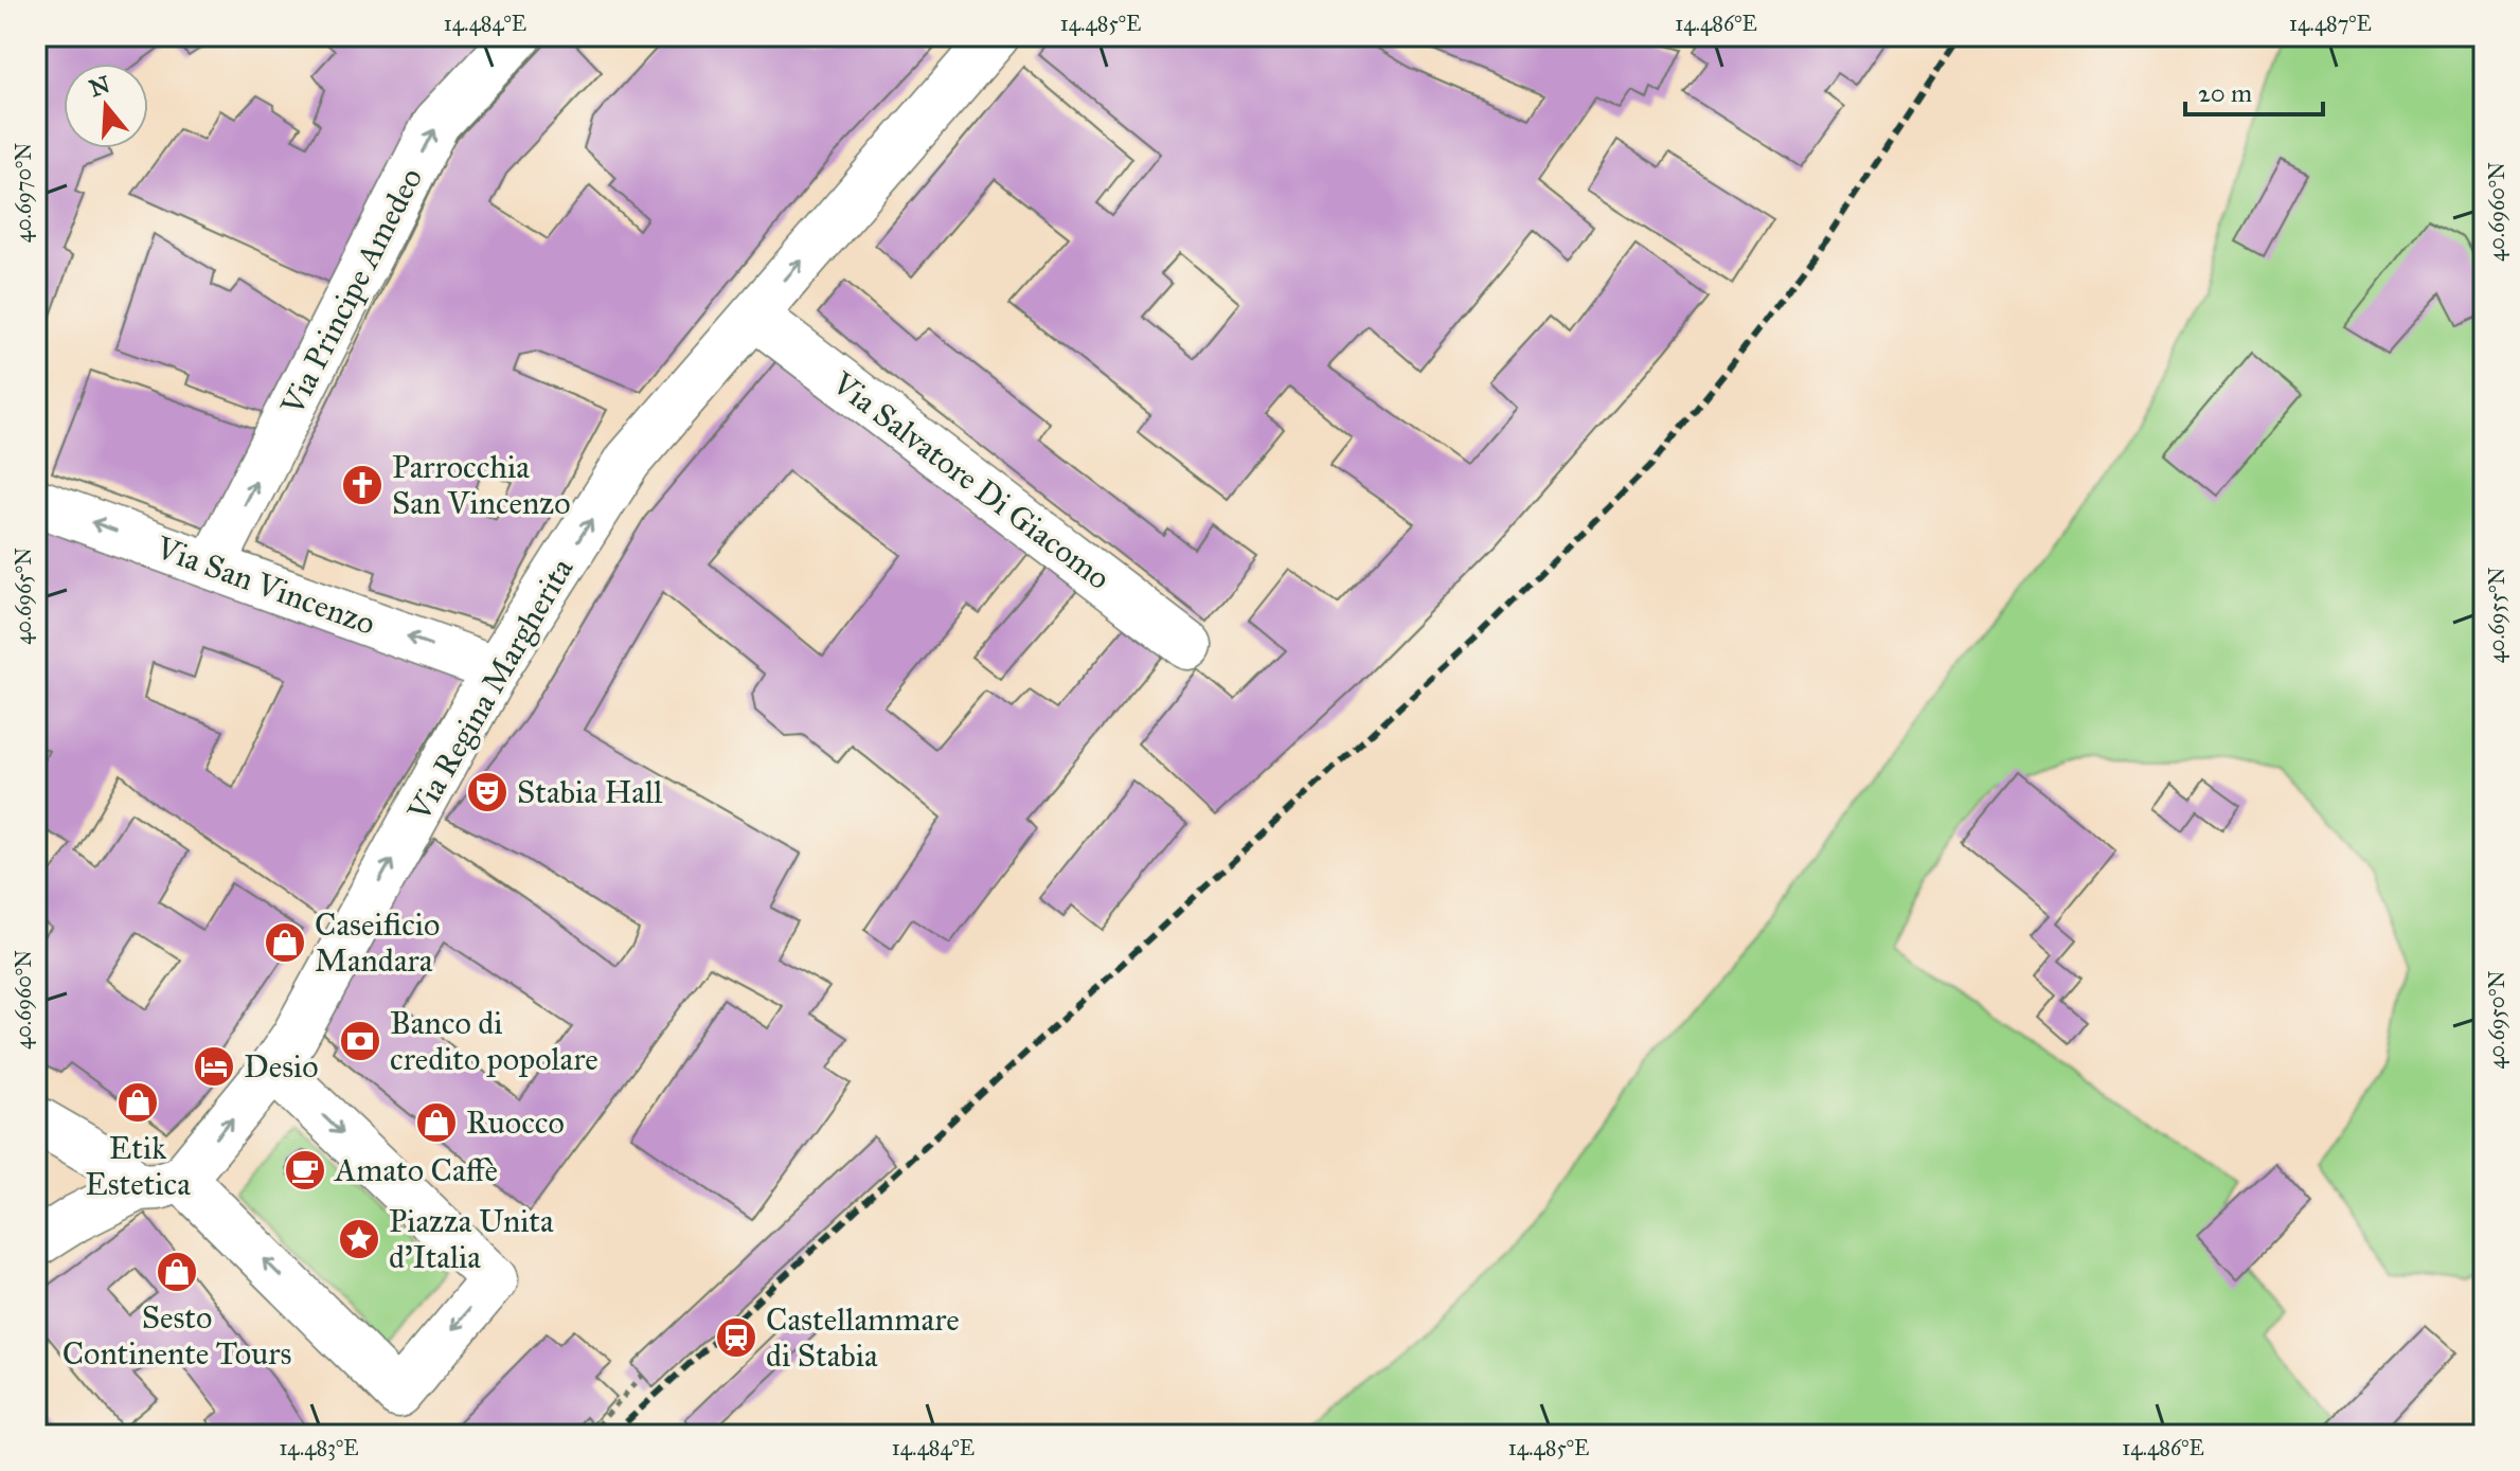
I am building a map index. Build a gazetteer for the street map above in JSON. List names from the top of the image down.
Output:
{
  "streets": {
    "street": [
      "Via Principe Amedeo",
      "Via Salvatore Di Giacomo",
      "Via San Vincenzo",
      "Via Regina Margherita"
    ]
  },
  "crossings": [
    ["Via Principe Amedeo", "Via San Vincenzo"],
    ["Via Salvatore Di Giacomo", "Via Regina Margherita"],
    ["Via San Vincenzo", "Via Regina Margherita"]
  ],
  "one_way": ["Via Principe Amedeo", "Via San Vincenzo", "Via Regina Margherita"],
  "places": {
    "church": ["Parrocchia San Vincenzo"],
    "theatre": ["Stabia Hall"],
    "shop": [
      "Caseificio Mandara",
      "Etik Estetica",
      "Ruocco",
      "Sesto Continente Tours"
    ],
    "bank": ["Banco di credito popolare"],
    "hotel": ["Desio"],
    "cafe": ["Amato Caffè"],
    "place": ["Piazza Unita d'Italia"],
    "station": ["Castellammare di Stabia"]
  },
  "scale_bar": "20 m",
  "north": "top",
  "coordinates": [
    "14.484°E",
    "14.485°E",
    "14.486°E",
    "14.487°E",
    "40.6970°N",
    "40.6960°N",
    "40.6965°N",
    "40.6955°N",
    "40.6950°N",
    "14.483°E"
  ]
}
